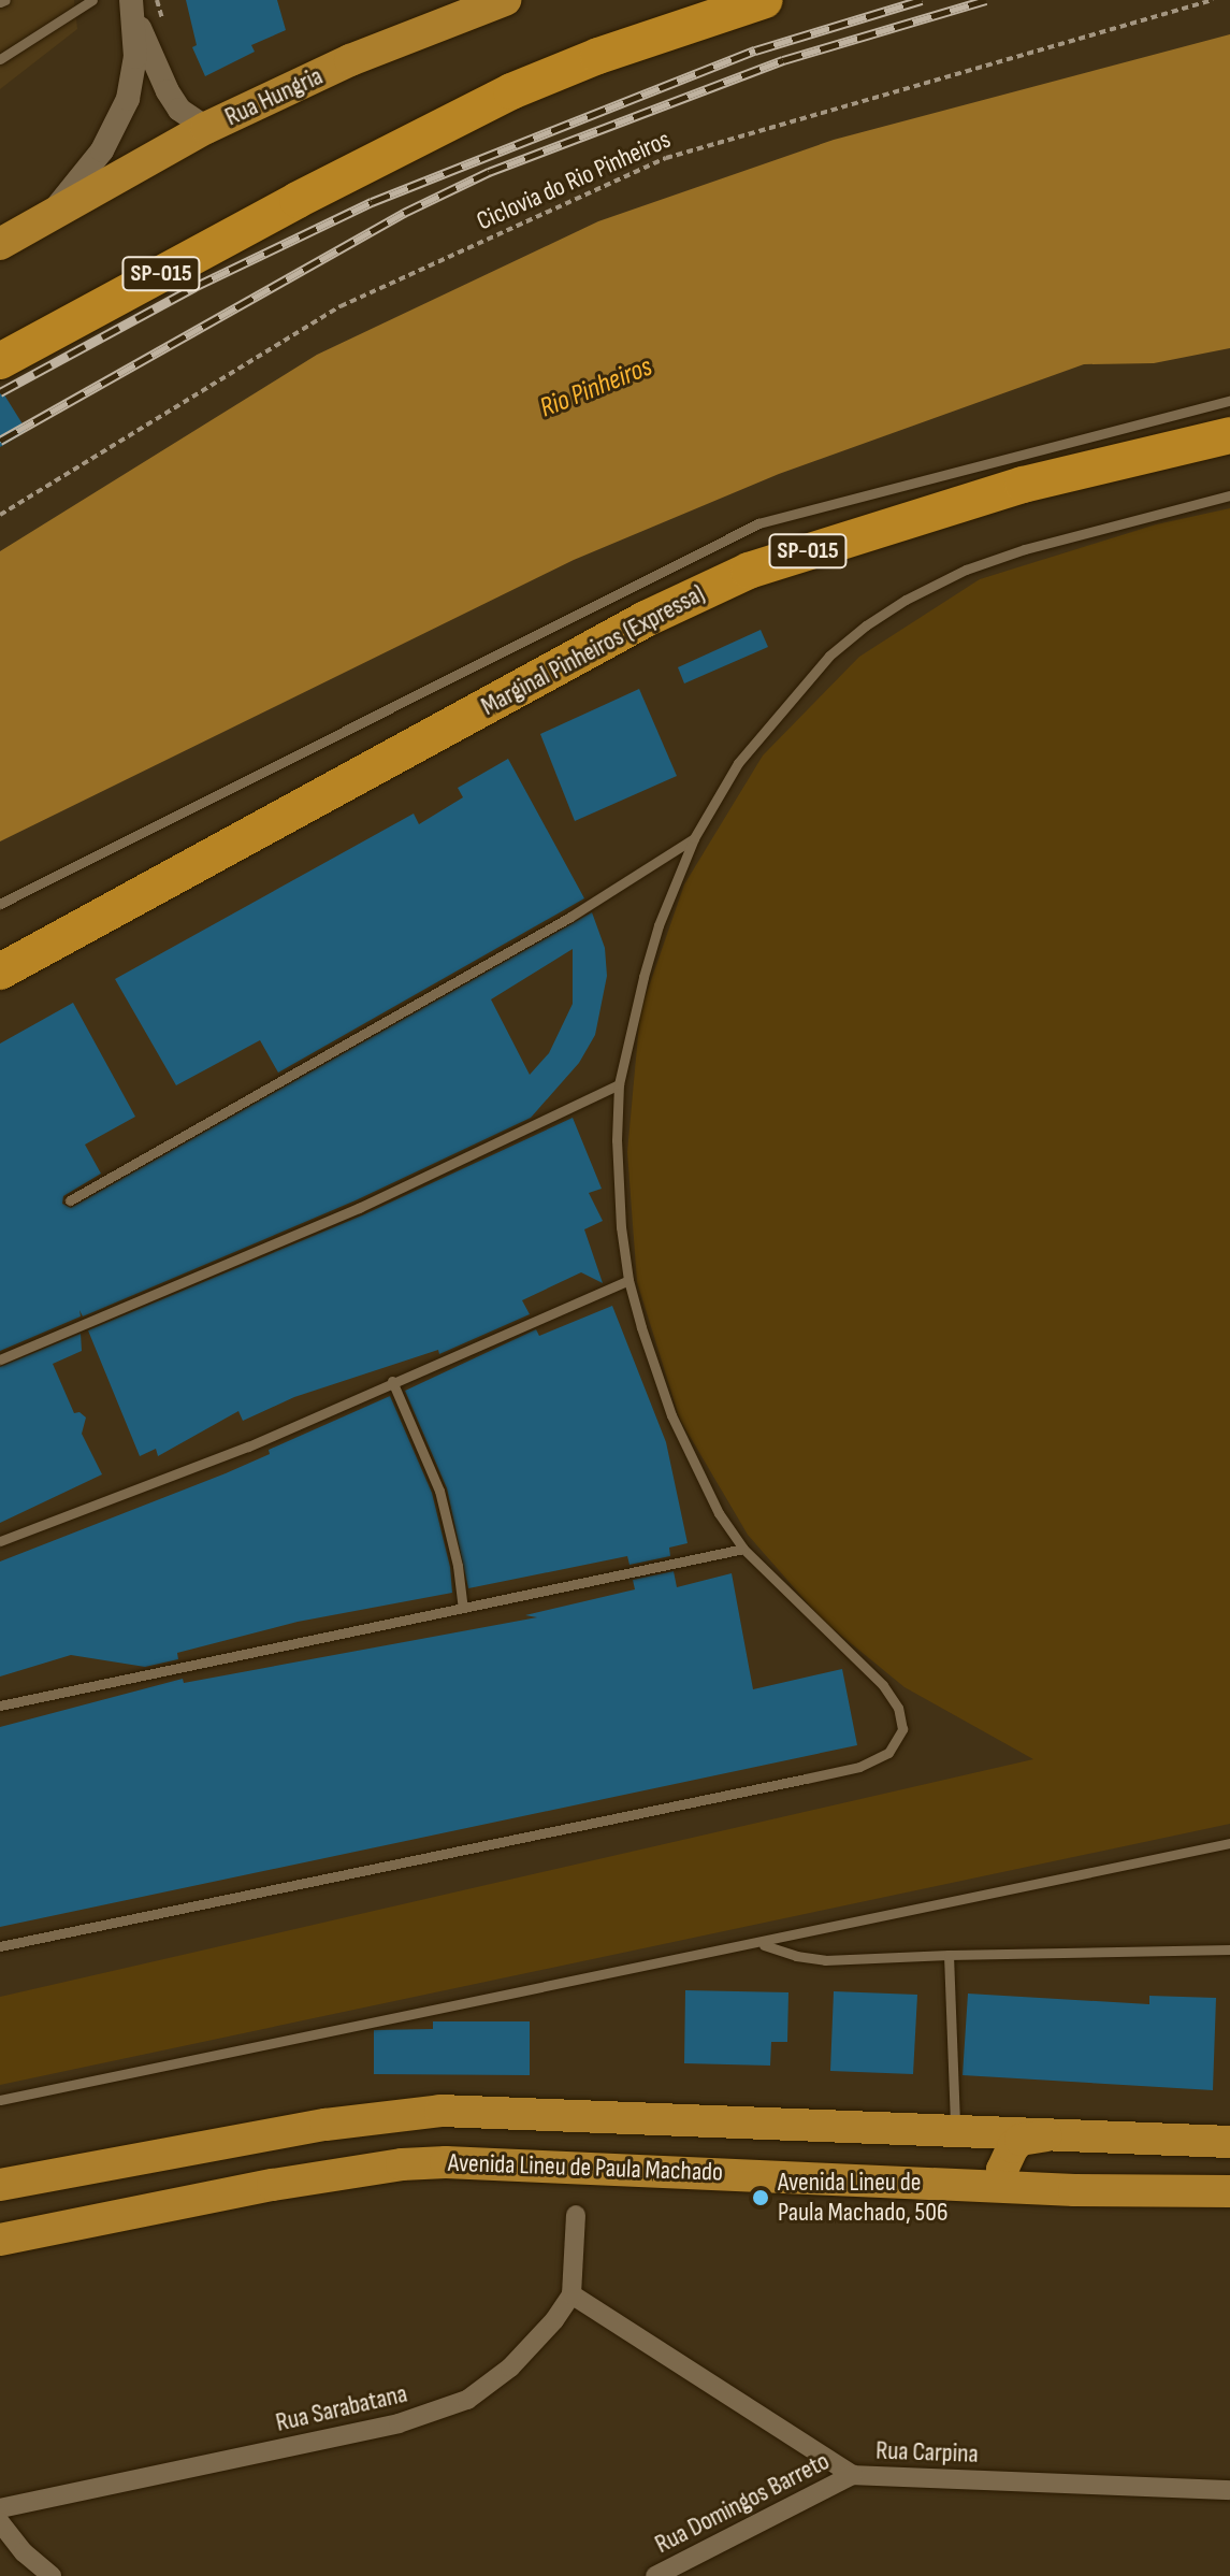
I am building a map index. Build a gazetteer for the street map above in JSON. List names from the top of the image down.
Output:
{
  "streets": {
    "highway": [
      "Rua Hungria",
      "SP-015",
      "Marginal Pinheiros (Expressa)",
      "Avenida Lineu de Paula Machado"
    ],
    "street": ["Rua Sarabatana", "Rua Carpina", "Rua Domingos Barreto"],
    "path": ["Ciclovia do Rio Pinheiros"]
  },
  "crossings": [
    ["Rua Sarabatana", "Rua Carpina"],
    ["Rua Carpina", "Rua Domingos Barreto"]
  ],
  "water": ["Rio Pinheiros"],
  "places": ["Avenida Lineu de Paula Machado, 506"]
}
